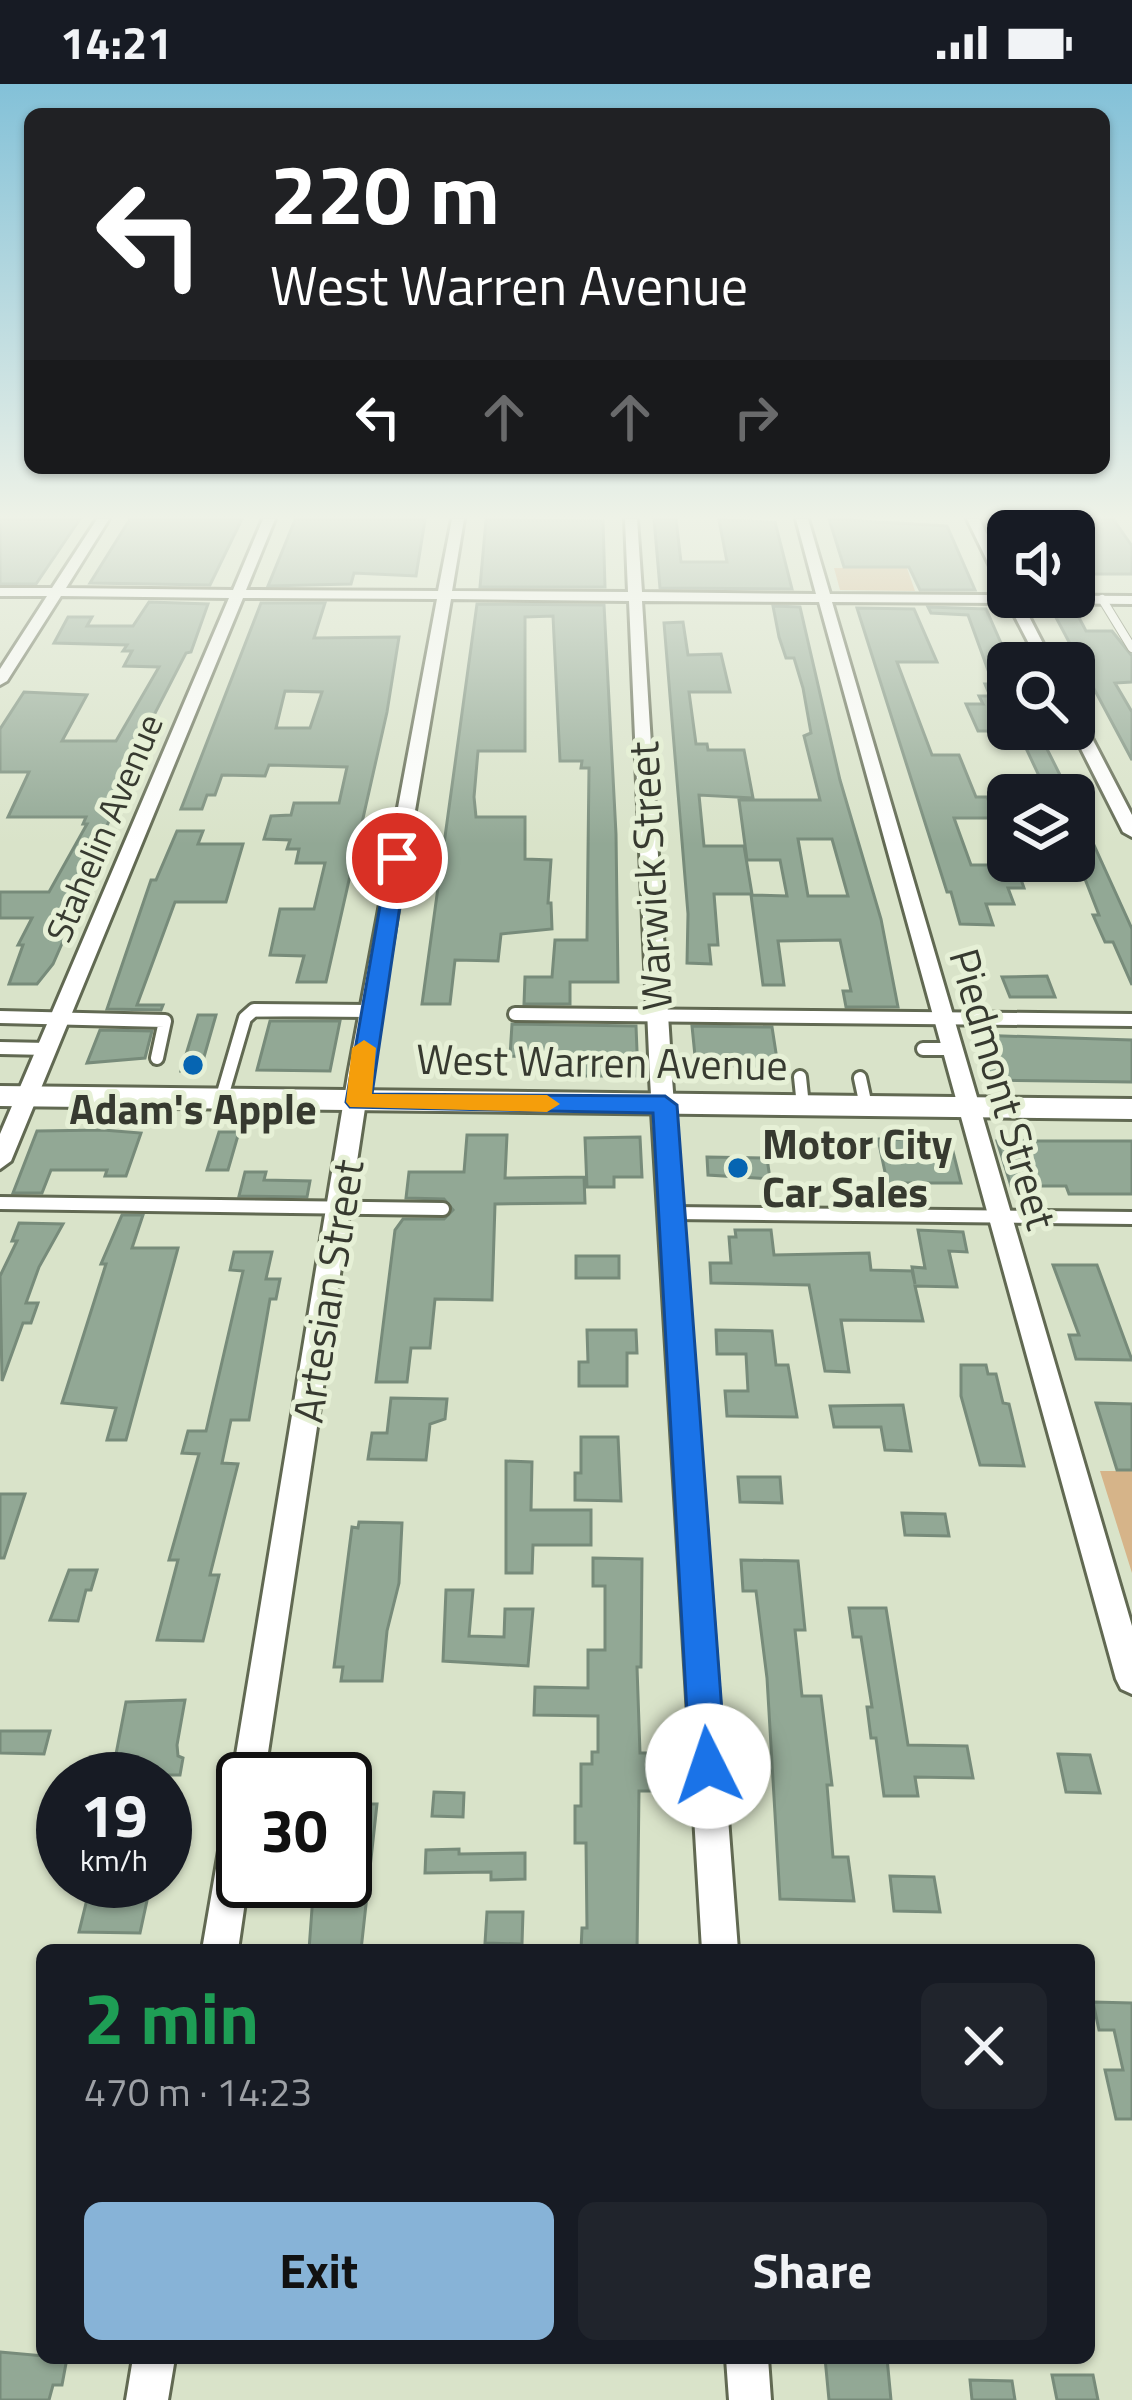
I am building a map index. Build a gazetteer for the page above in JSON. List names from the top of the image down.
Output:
{
  "streets": {
    "main road": ["West Warren Avenue"],
    "street": [
      "Stahelin Avenue",
      "Warwick Street",
      "Piedmont Street",
      "Artesian Street"
    ]
  },
  "crossings": [
    ["Stahelin Avenue", "West Warren Avenue"],
    ["Warwick Street", "West Warren Avenue"],
    ["West Warren Avenue", "Piedmont Street"],
    ["West Warren Avenue", "Artesian Street"]
  ],
  "places": ["Adam's Apple", "Motor City Car Sales"],
  "page": {
    "status": "14:21",
    "turn": ["220 m", "West Warren Avenue"],
    "speed": "19 km/h",
    "limit": "30",
    "heading": ["2 min", "470 m · 14:23"],
    "buttons": ["Exit", "Share"]
  }
}
